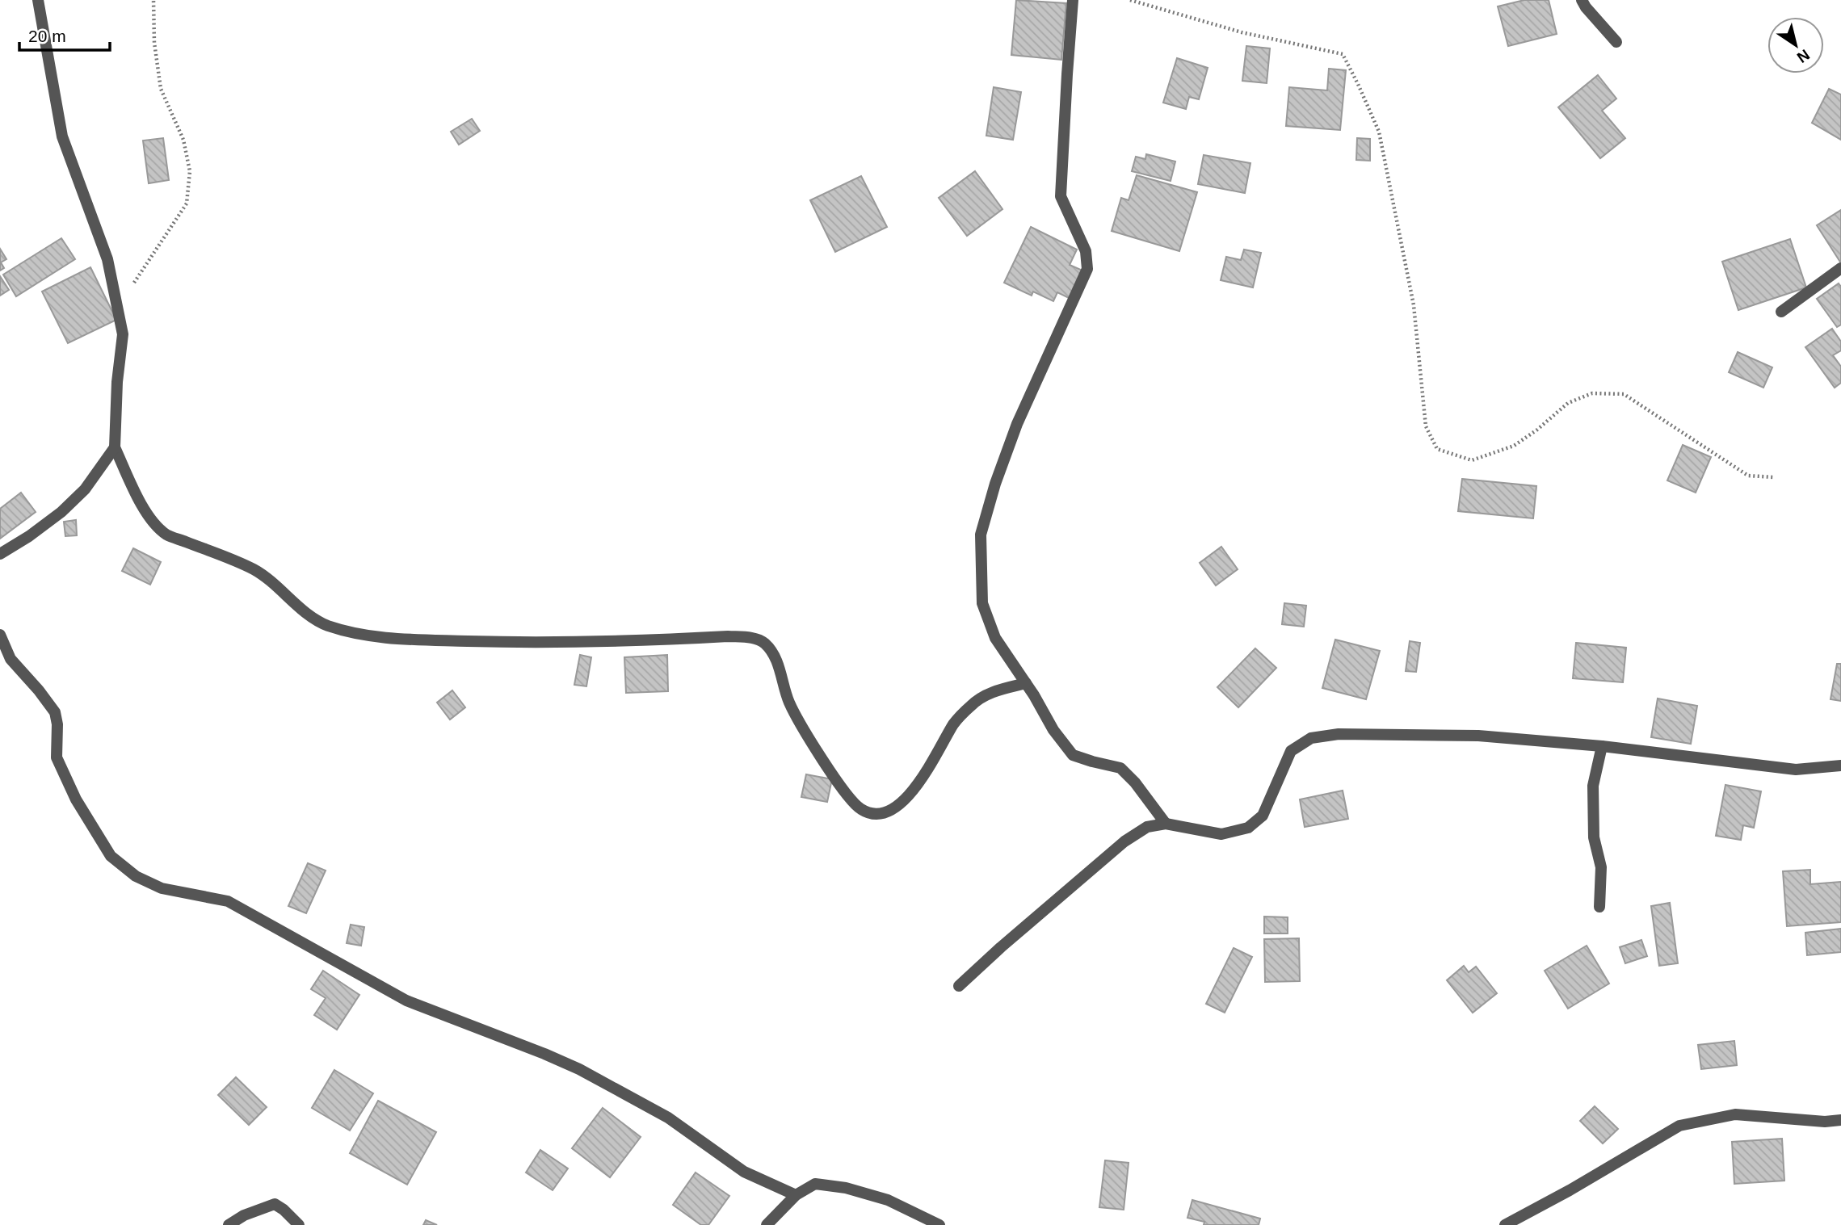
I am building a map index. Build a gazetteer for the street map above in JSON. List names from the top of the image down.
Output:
{
  "scale_bar": "20 m",
  "north": "bottom right"
}
